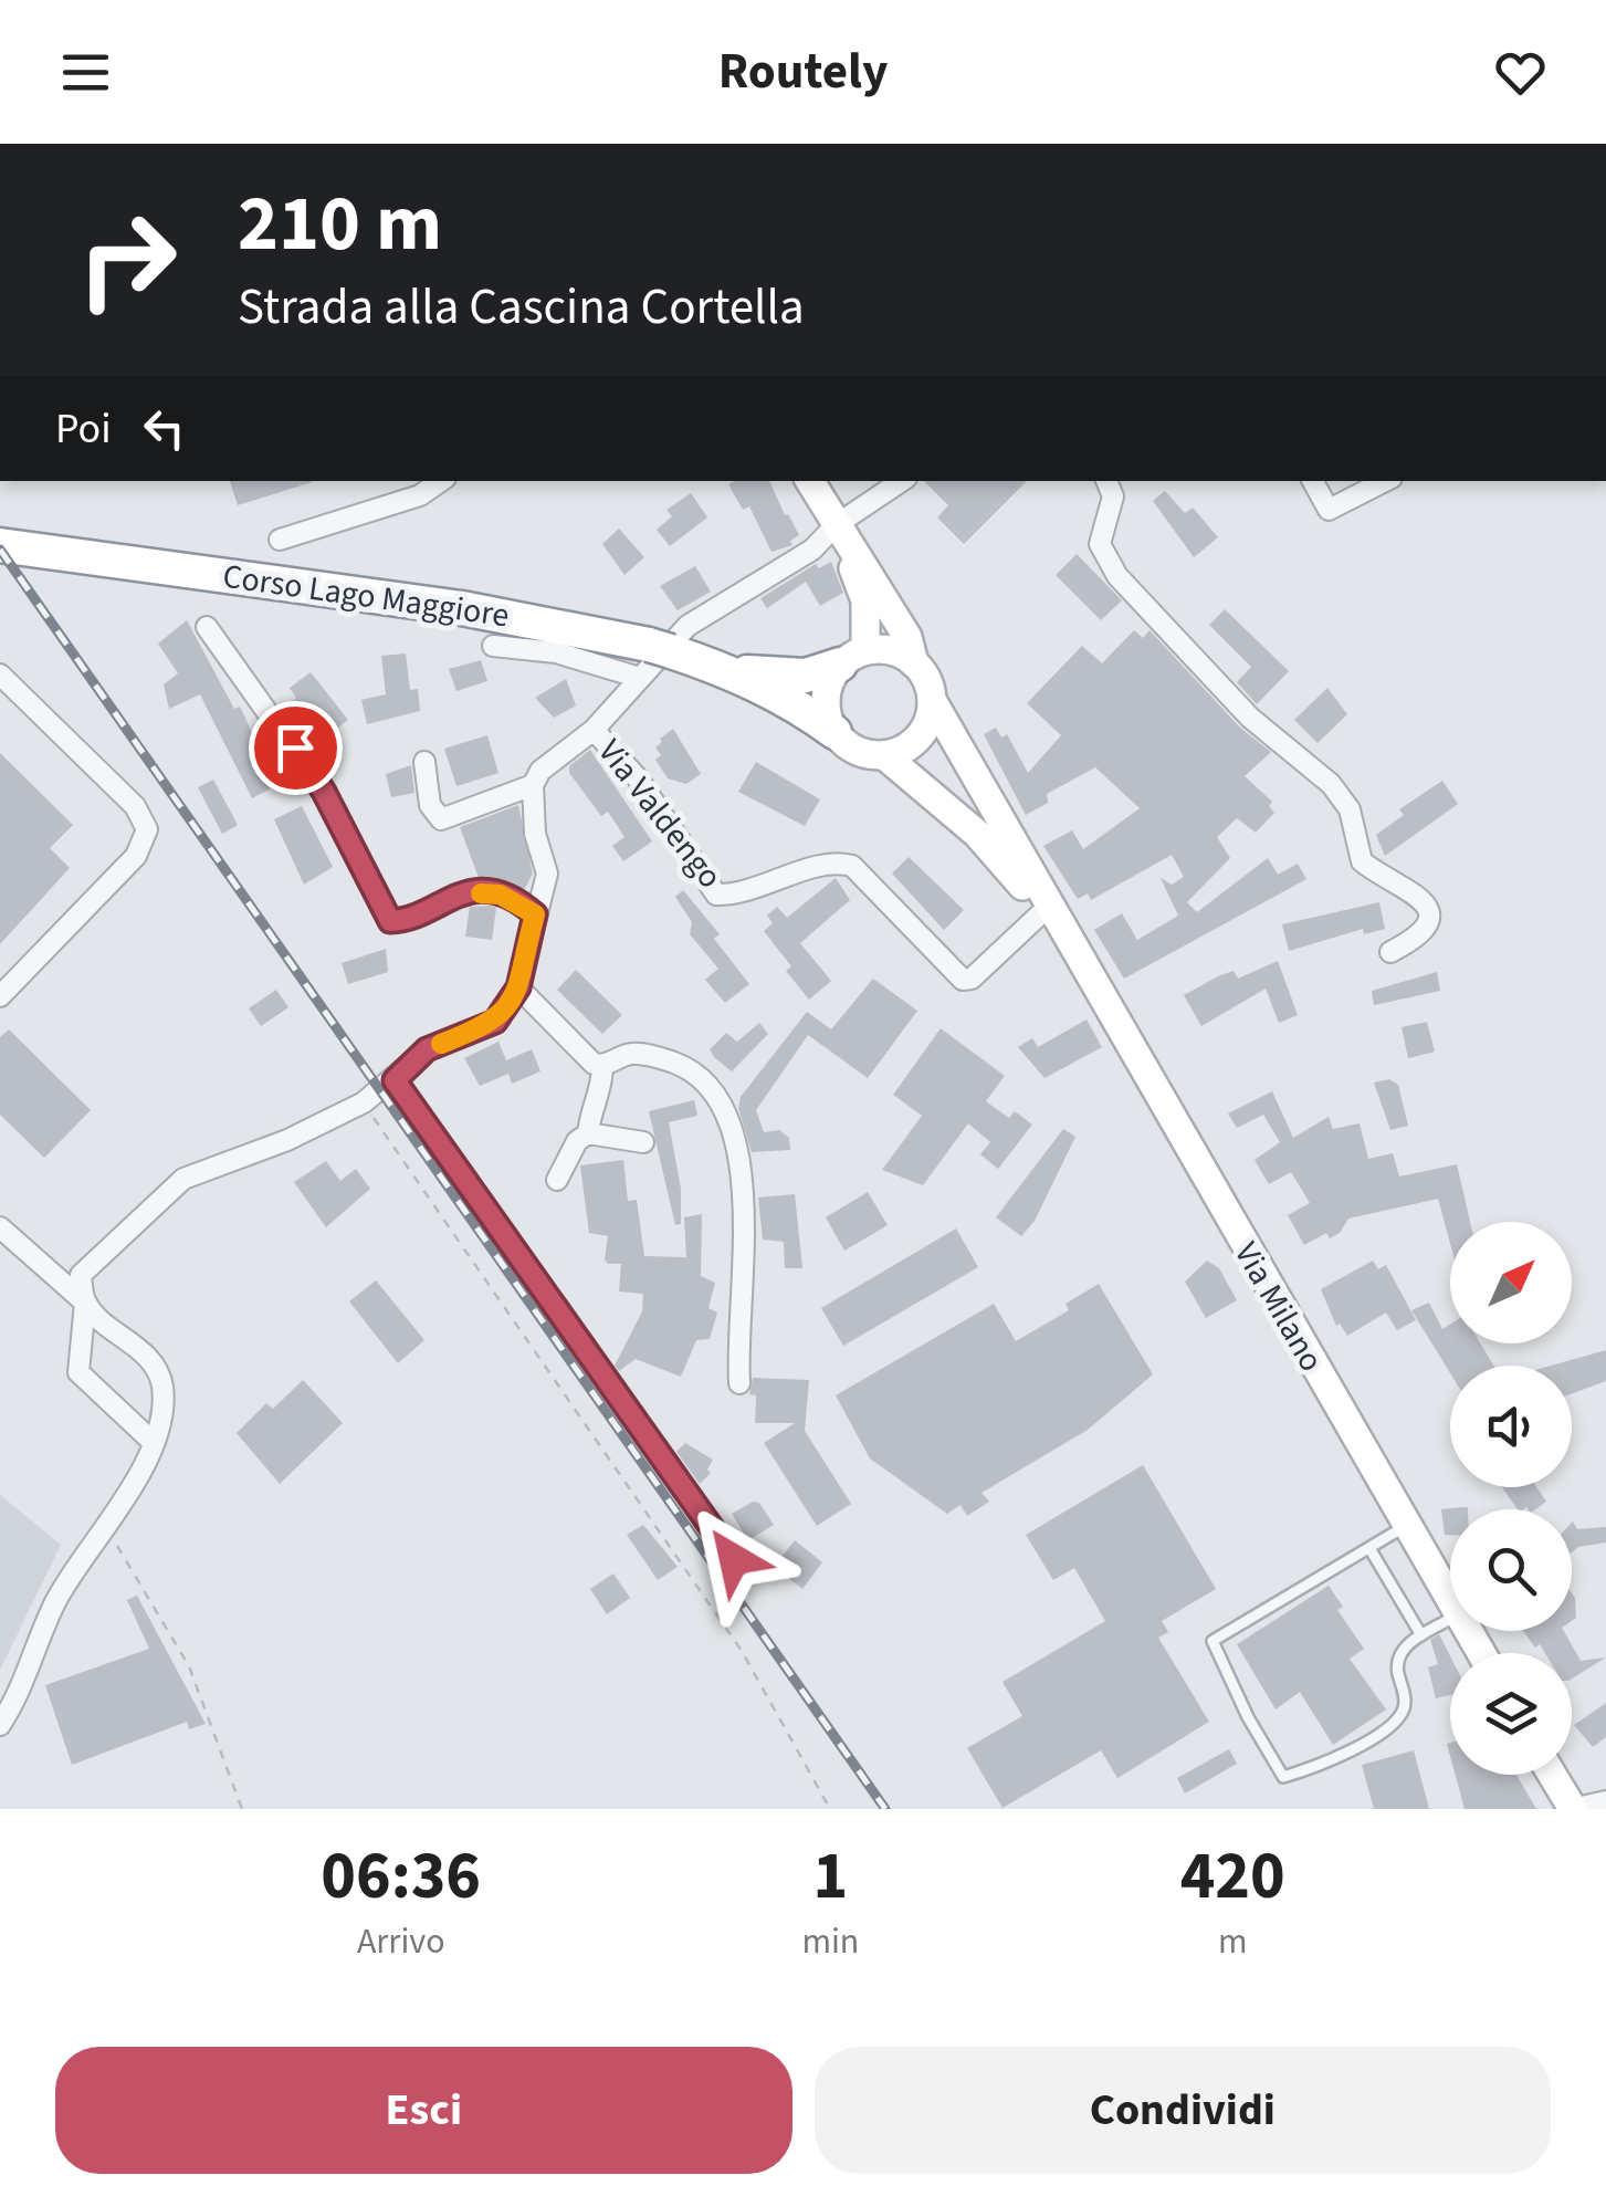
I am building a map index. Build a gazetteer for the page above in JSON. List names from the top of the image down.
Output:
{
  "streets": {
    "highway": ["Corso Lago Maggiore"],
    "main road": ["Via Milano"],
    "street": ["Via Valdengo"]
  },
  "crossings": [
    ["Corso Lago Maggiore", "Via Milano"],
    ["Via Valdengo", "Via Milano"]
  ],
  "north": "top right",
  "page": {
    "header": "Routely",
    "turn": ["210 m", "Strada alla Cascina Cortella"],
    "then": "Poi",
    "eta": [
      "06:36",
      "Arrivo",
      "1",
      "min",
      "420",
      "m"
    ],
    "buttons": ["Esci", "Condividi"]
  }
}
